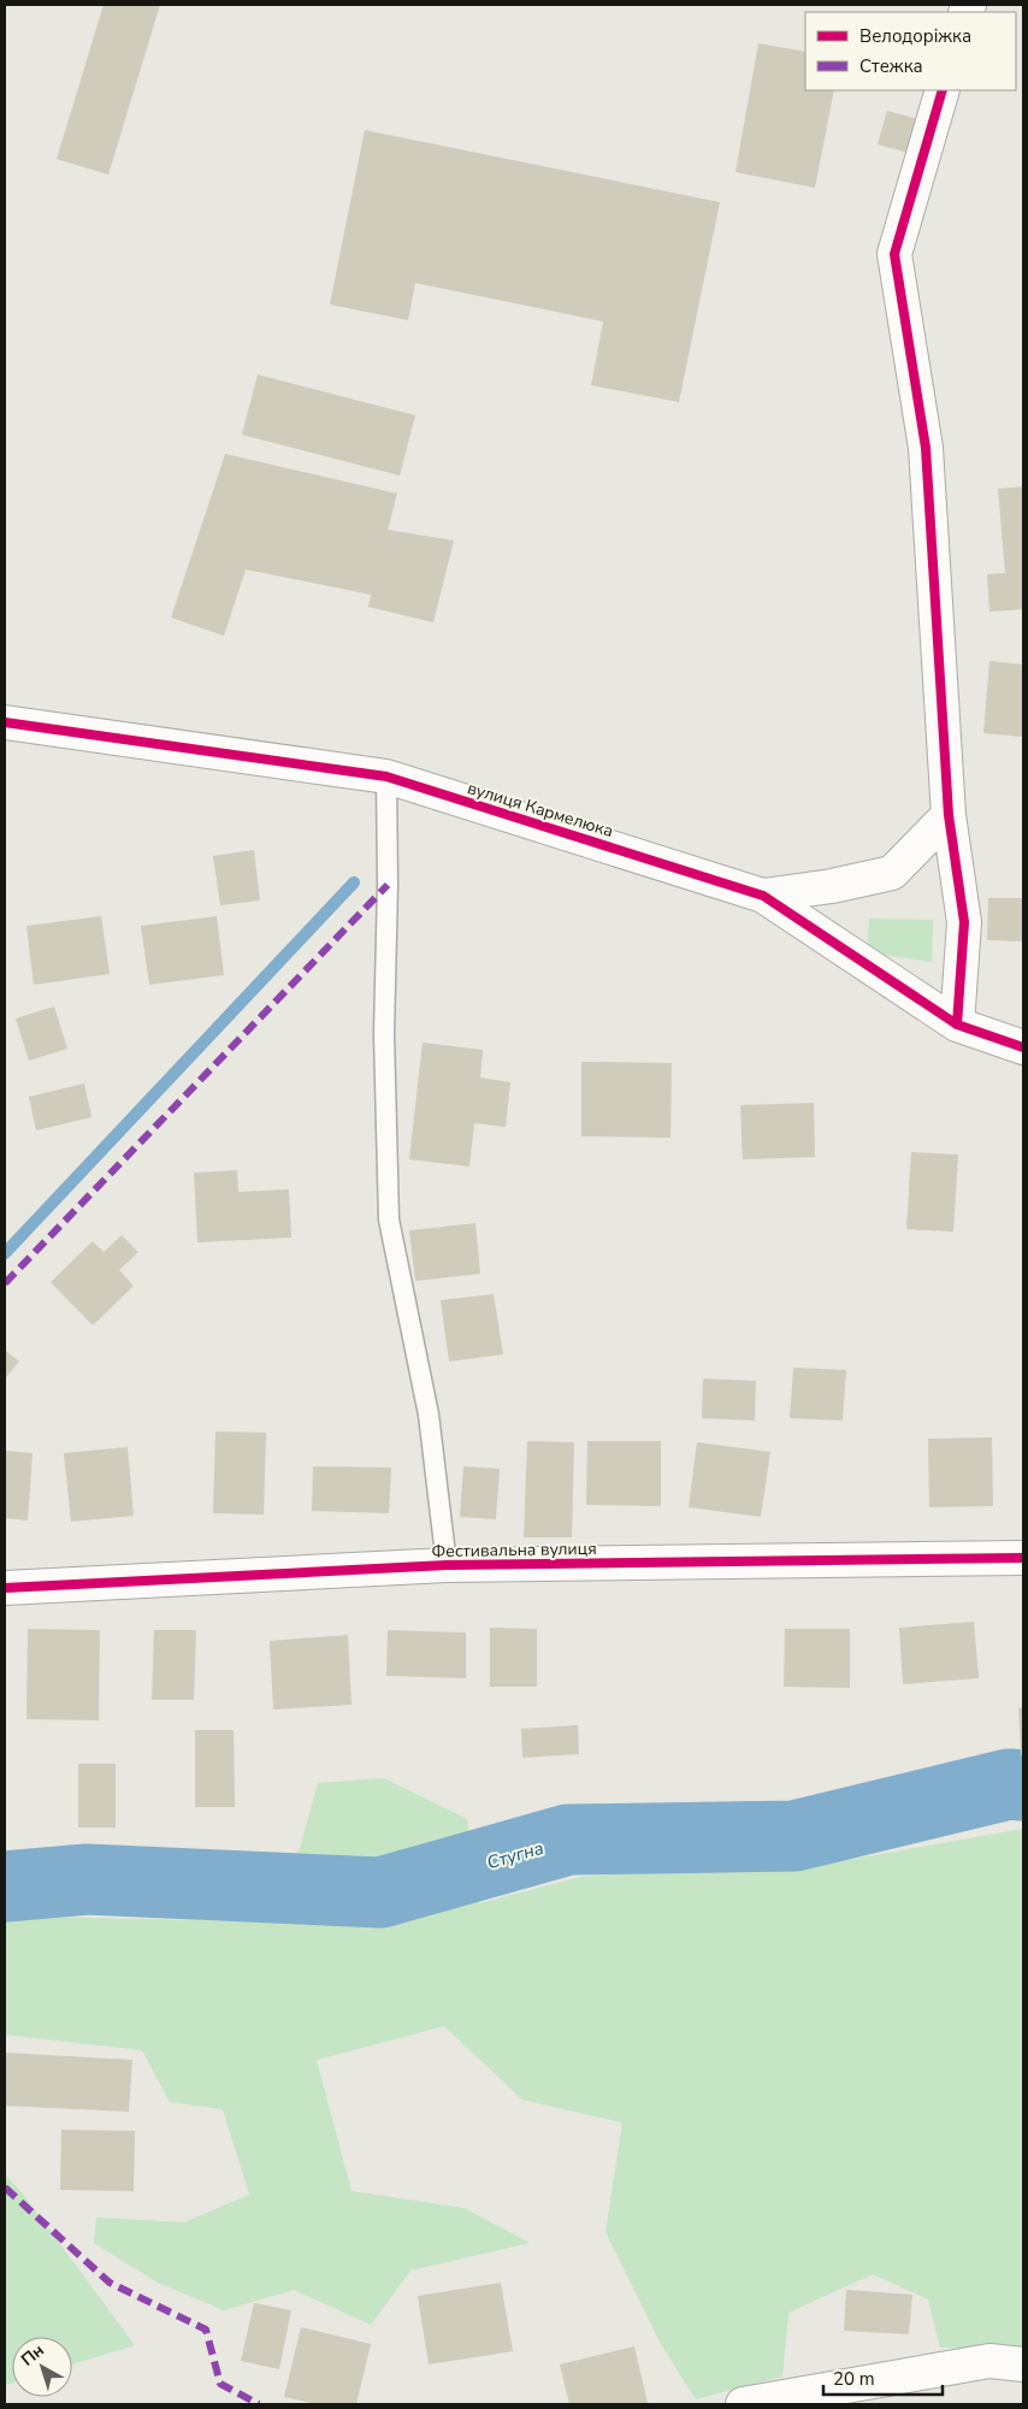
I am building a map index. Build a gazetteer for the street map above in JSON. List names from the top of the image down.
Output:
{
  "streets": {
    "street": ["вулиця Кармелюка", "Фестивальна вулиця"]
  },
  "water": ["Стугна"],
  "legend": ["Велодоріжка", "Стежка"],
  "scale_bar": "20 m",
  "north": "top left"
}
